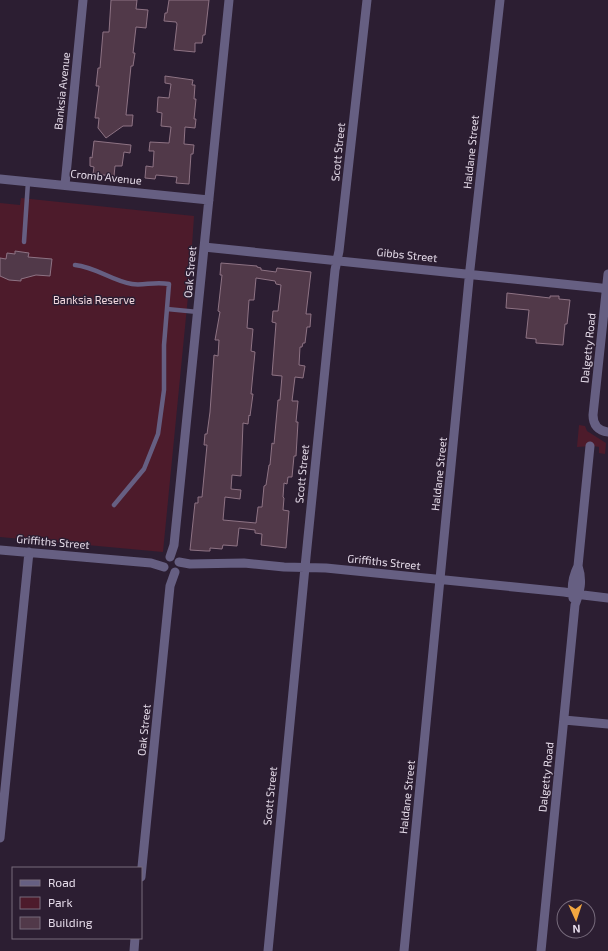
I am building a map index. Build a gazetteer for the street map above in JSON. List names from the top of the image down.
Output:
{
  "streets": {
    "street": [
      "Banksia Avenue",
      "Scott Street",
      "Haldane Street",
      "Cromb Avenue",
      "Gibbs Street",
      "Oak Street",
      "Dalgetty Road",
      "Griffiths Street"
    ]
  },
  "crossings": [
    ["Banksia Avenue", "Cromb Avenue"],
    ["Scott Street", "Gibbs Street"],
    ["Scott Street", "Griffiths Street"],
    ["Haldane Street", "Gibbs Street"],
    ["Haldane Street", "Griffiths Street"],
    ["Cromb Avenue", "Oak Street"],
    ["Gibbs Street", "Oak Street"],
    ["Gibbs Street", "Dalgetty Road"],
    ["Oak Street", "Griffiths Street"],
    ["Dalgetty Road", "Griffiths Street"]
  ],
  "parks": ["Banksia Reserve"],
  "legend": ["Road", "Park", "Building"],
  "north": "bottom"
}
